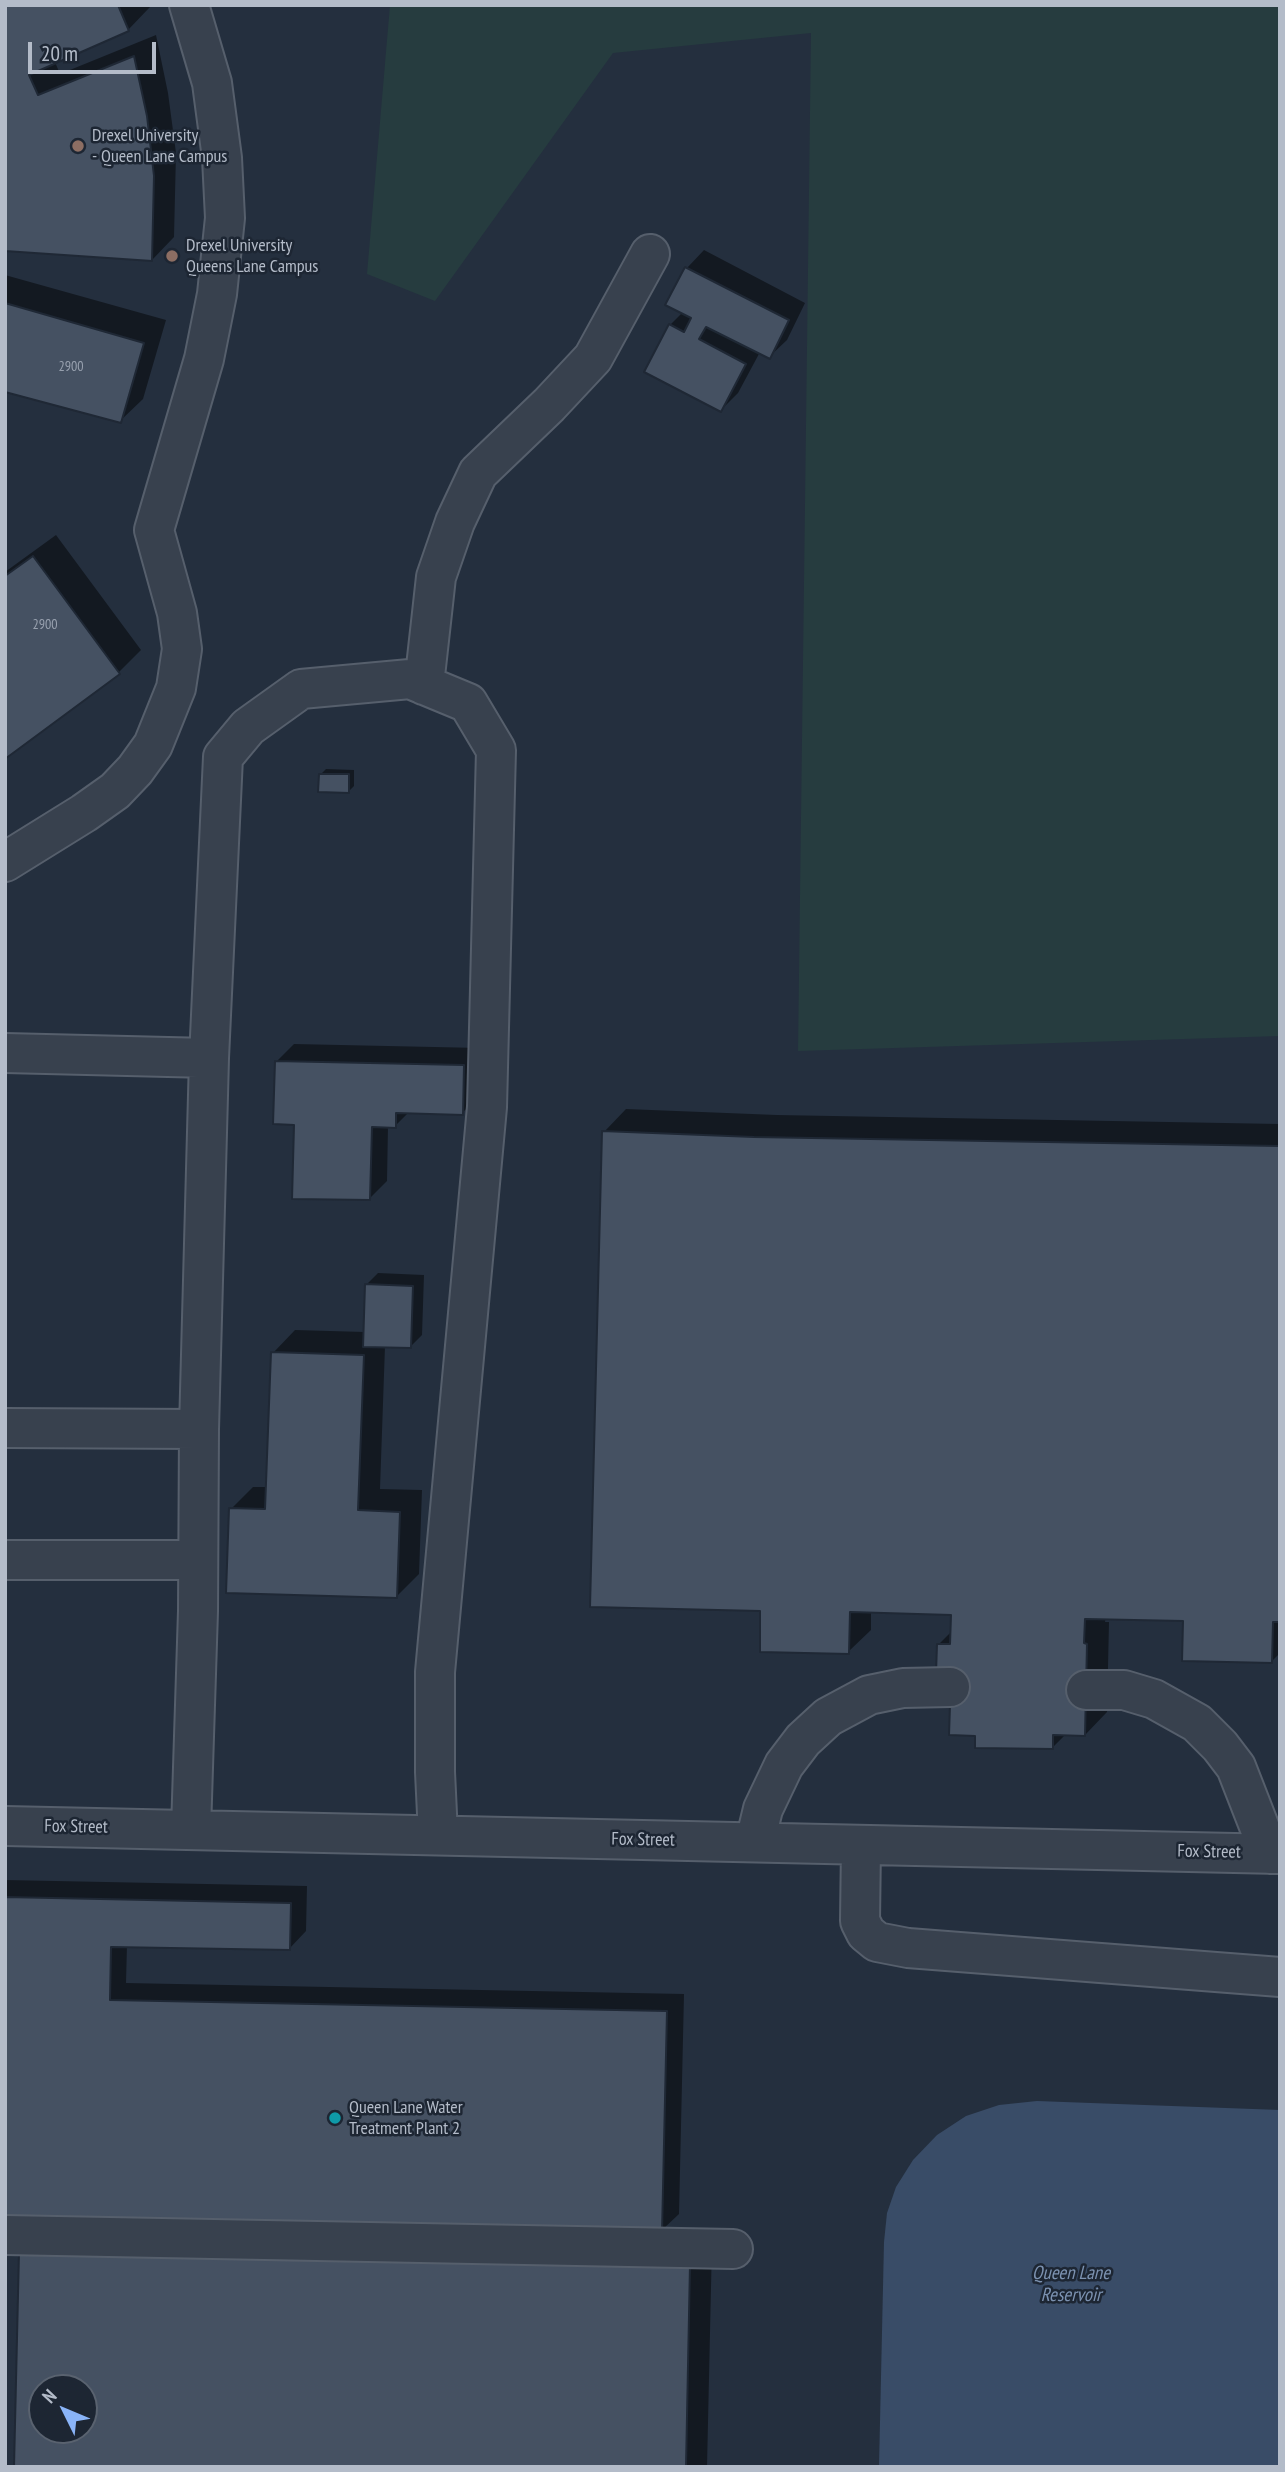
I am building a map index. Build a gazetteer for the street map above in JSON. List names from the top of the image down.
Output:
{
  "streets": {
    "street": ["Fox Street"]
  },
  "water": ["Queen Lane Reservoir"],
  "places": ["Drexel University - Queen Lane Campus", "Drexel University Queens Lane Campus", "Queen Lane Water Treatment Plant 2"],
  "house_numbers": ["2900", "2900"],
  "scale_bar": "20 m",
  "north": "top left"
}
